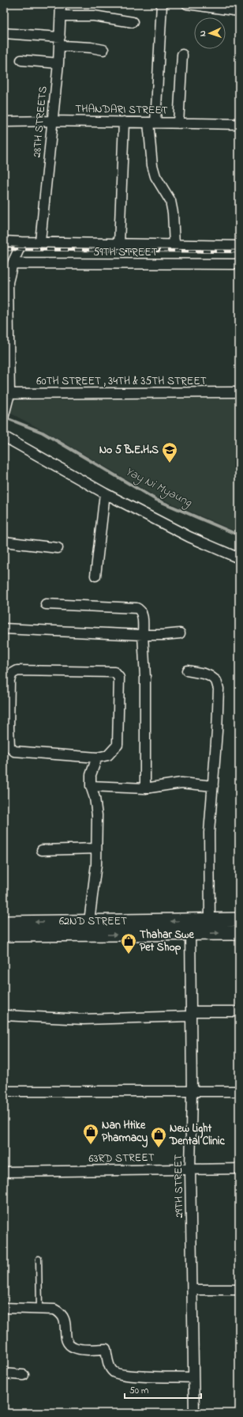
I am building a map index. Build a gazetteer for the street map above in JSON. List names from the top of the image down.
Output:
{
  "streets": {
    "main road": ["62ND STREET"],
    "street": [
      "THANDARI STREET",
      "28TH STREETS",
      "59TH STREET",
      "60TH STREET , 34TH & 35TH STREET",
      "63RD STREET",
      "29TH STREET"
    ]
  },
  "crossings": [
    ["THANDARI STREET", "28TH STREETS"],
    ["62ND STREET", "29TH STREET"],
    ["63RD STREET", "29TH STREET"]
  ],
  "water": ["Yay Ni Myaung"],
  "places": {
    "school or university": ["No 5 B.E.H.S"],
    "shop": ["Thahar Swe Pet Shop", "Nan Htike Pharmacy", "New Light Dental Clinic"]
  },
  "scale_bar": "50 m",
  "north": "left"
}
